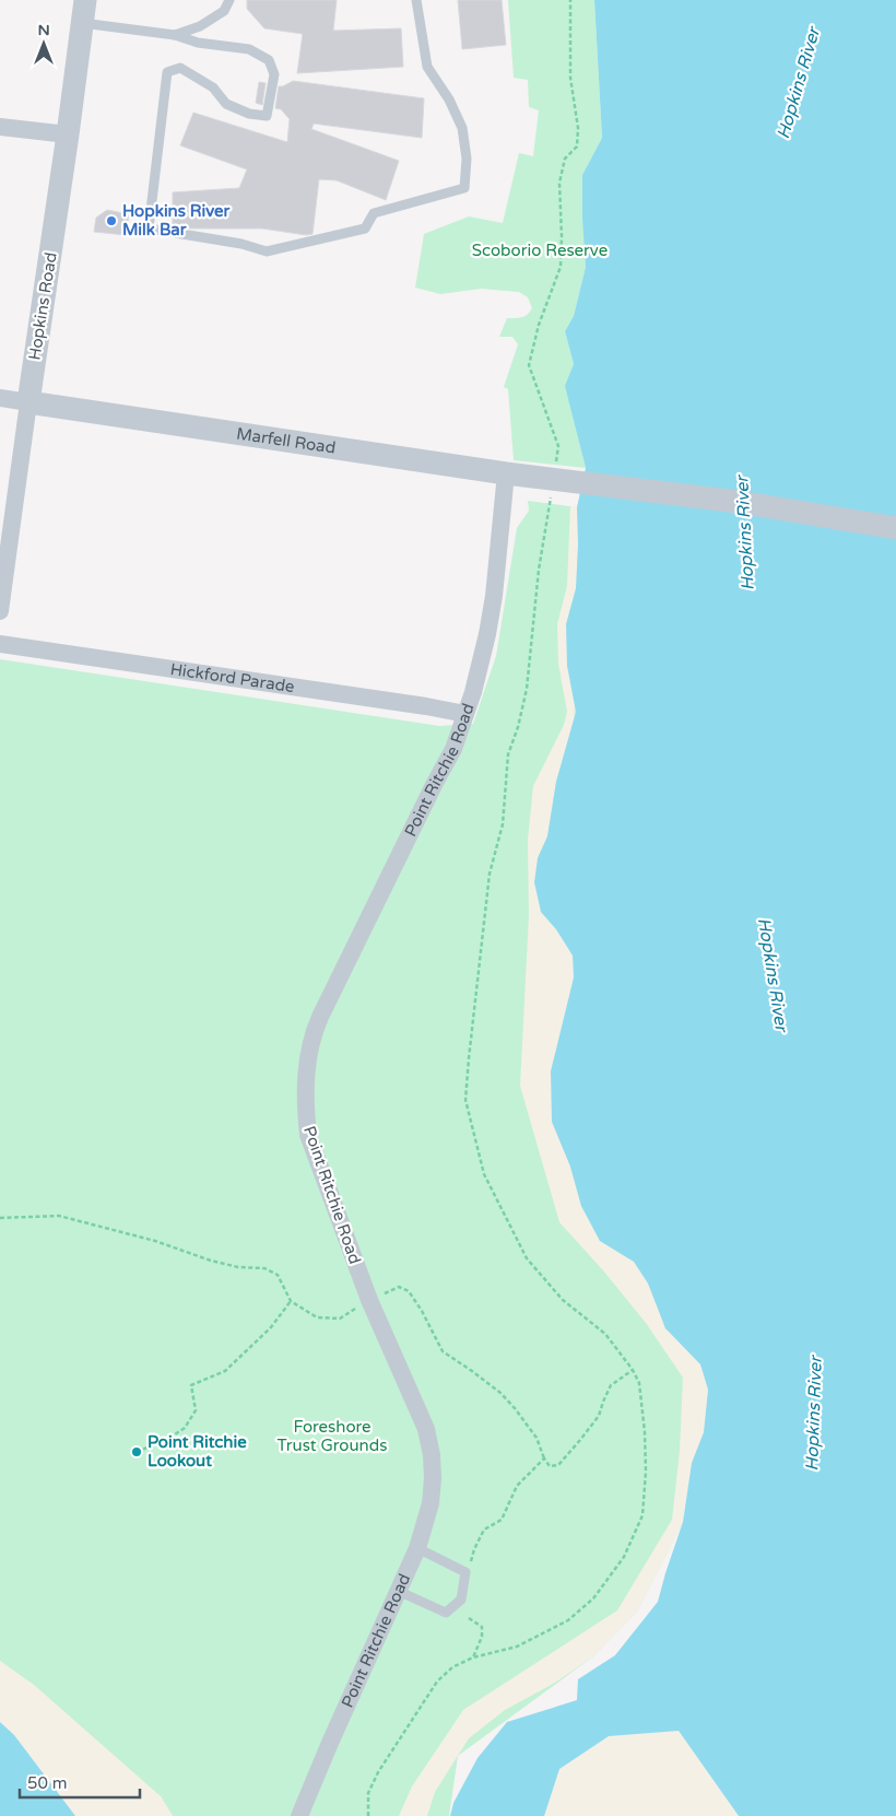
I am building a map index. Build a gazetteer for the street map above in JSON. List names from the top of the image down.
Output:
{
  "streets": {
    "street": [
      "Hopkins Road",
      "Marfell Road",
      "Hickford Parade",
      "Point Ritchie Road"
    ]
  },
  "crossings": [
    ["Hopkins Road", "Marfell Road"],
    ["Marfell Road", "Point Ritchie Road"],
    ["Hickford Parade", "Point Ritchie Road"]
  ],
  "water": ["Hopkins River"],
  "parks": ["Scoborio Reserve", "Foreshore Trust Grounds"],
  "places": ["Hopkins River Milk Bar", "Point Ritchie Lookout"],
  "scale_bar": "50 m",
  "north": "top"
}
